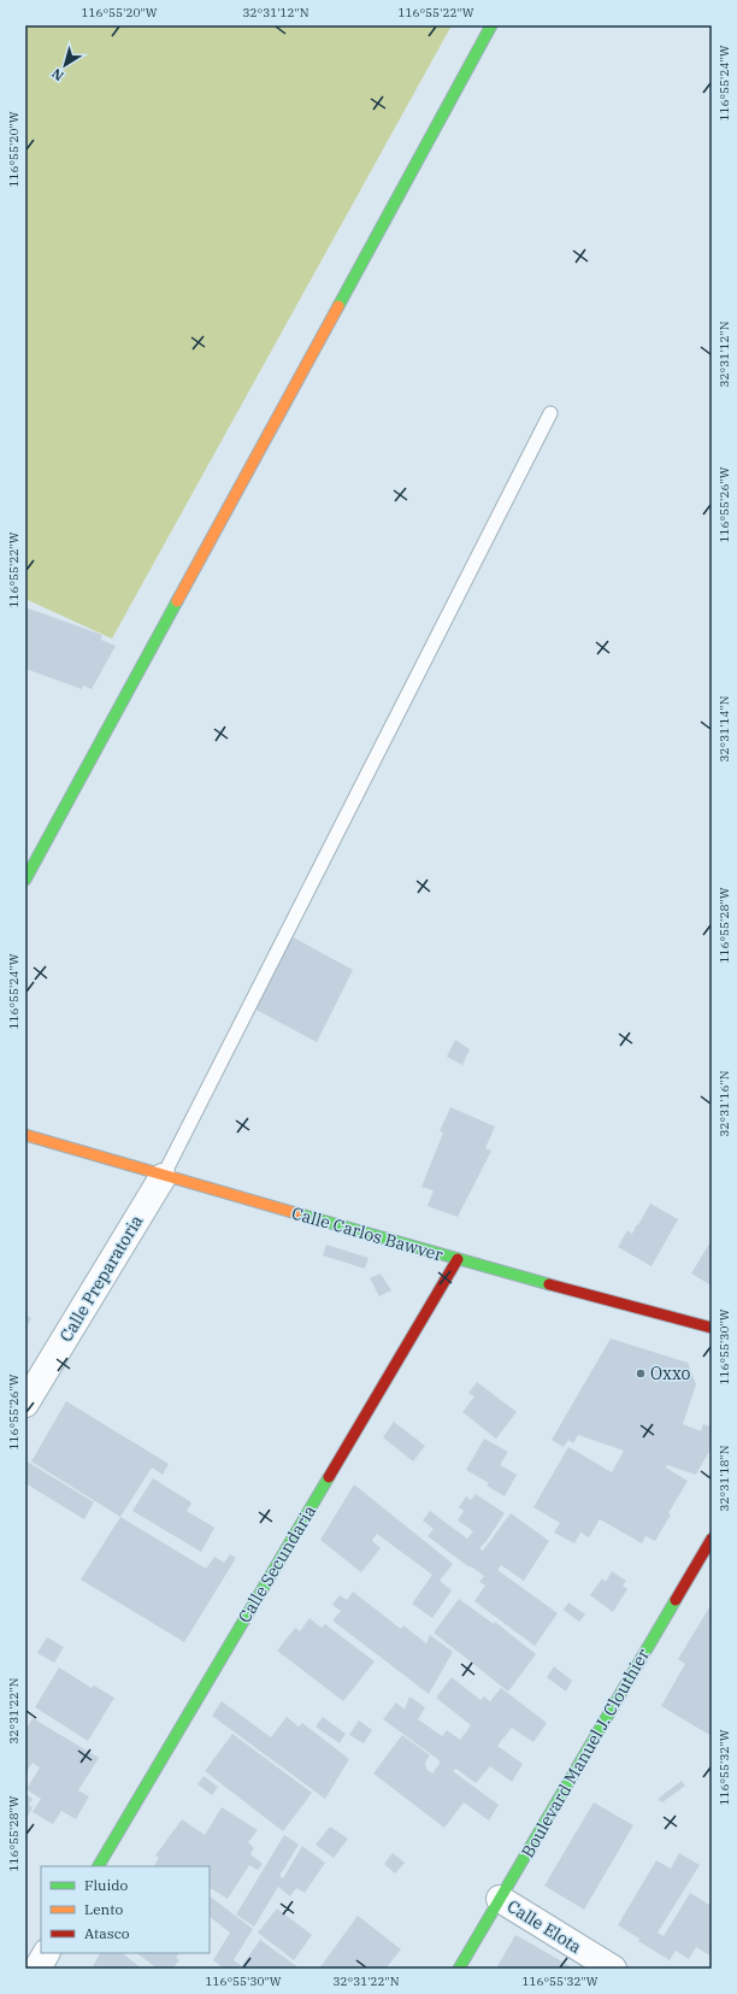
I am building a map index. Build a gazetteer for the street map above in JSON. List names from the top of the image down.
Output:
{
  "streets": {
    "street": [
      "Calle Carlos Bawver",
      "Calle Preparatoria",
      "Calle Secundaria",
      "Boulevard Manuel J. Clouthier",
      "Calle Elota"
    ]
  },
  "crossings": [
    ["Calle Carlos Bawver", "Calle Preparatoria"],
    ["Calle Carlos Bawver", "Calle Secundaria"],
    ["Boulevard Manuel J. Clouthier", "Calle Elota"]
  ],
  "places": ["Oxxo"],
  "legend": ["Fluido", "Lento", "Atasco"],
  "north": "bottom left",
  "coordinates": [
    "116°55'20\"W",
    "32°31'12\"N",
    "116°55'22\"W",
    "116°55'24\"W",
    "116°55'26\"W",
    "32°31'14\"N",
    "116°55'28\"W",
    "32°31'16\"N",
    "116°55'30\"W",
    "32°31'18\"N",
    "32°31'22\"N",
    "116°55'32\"W"
  ]
}
